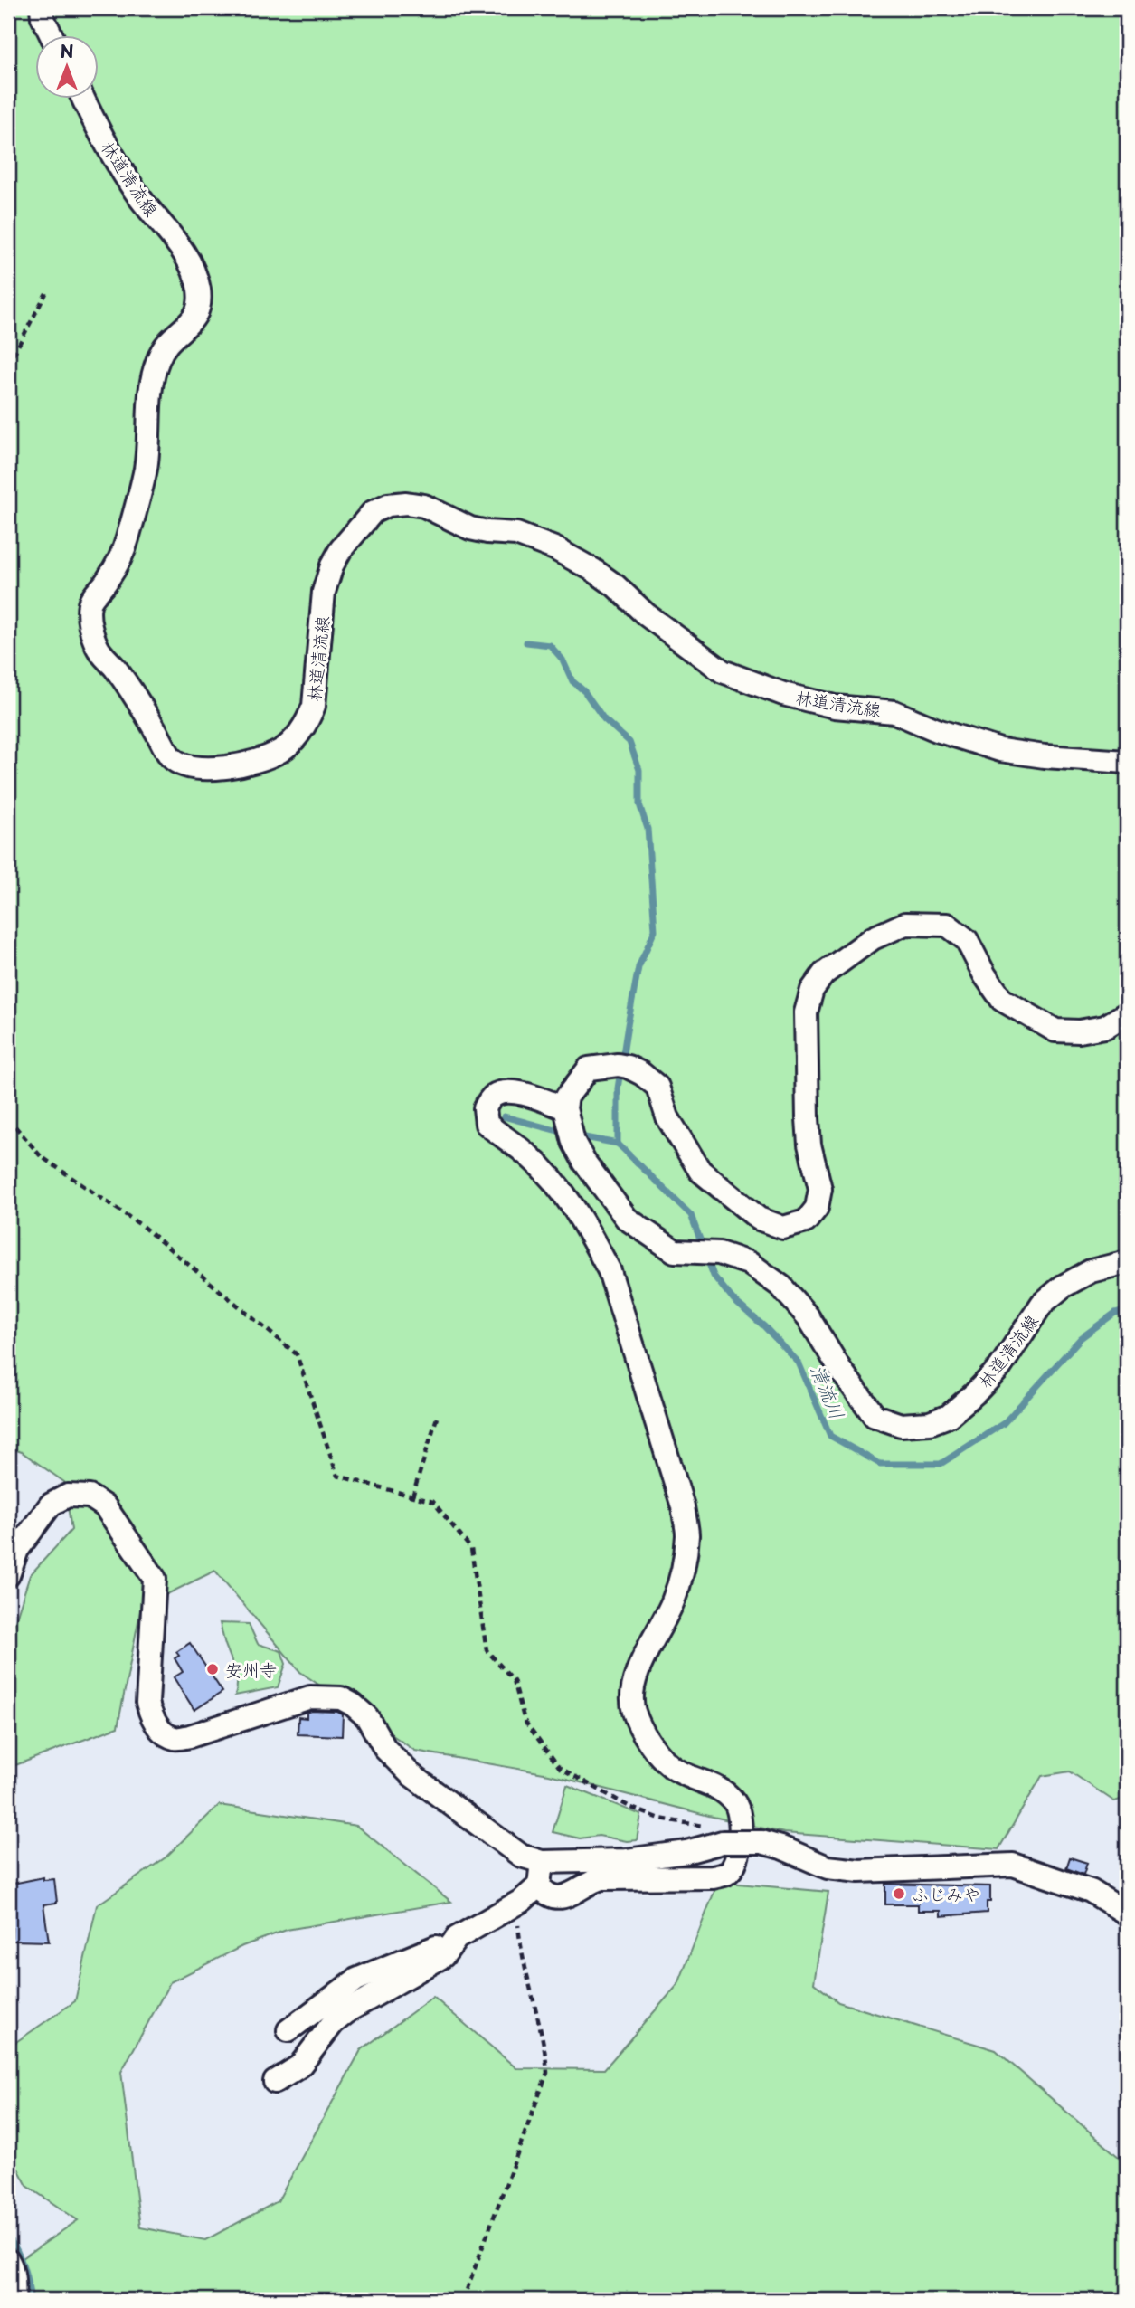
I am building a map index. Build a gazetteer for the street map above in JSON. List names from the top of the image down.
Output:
{
  "streets": {
    "street": ["林道清流線"]
  },
  "water": ["清流川"],
  "places": ["安州寺", "ふじみや"],
  "north": "top"
}
